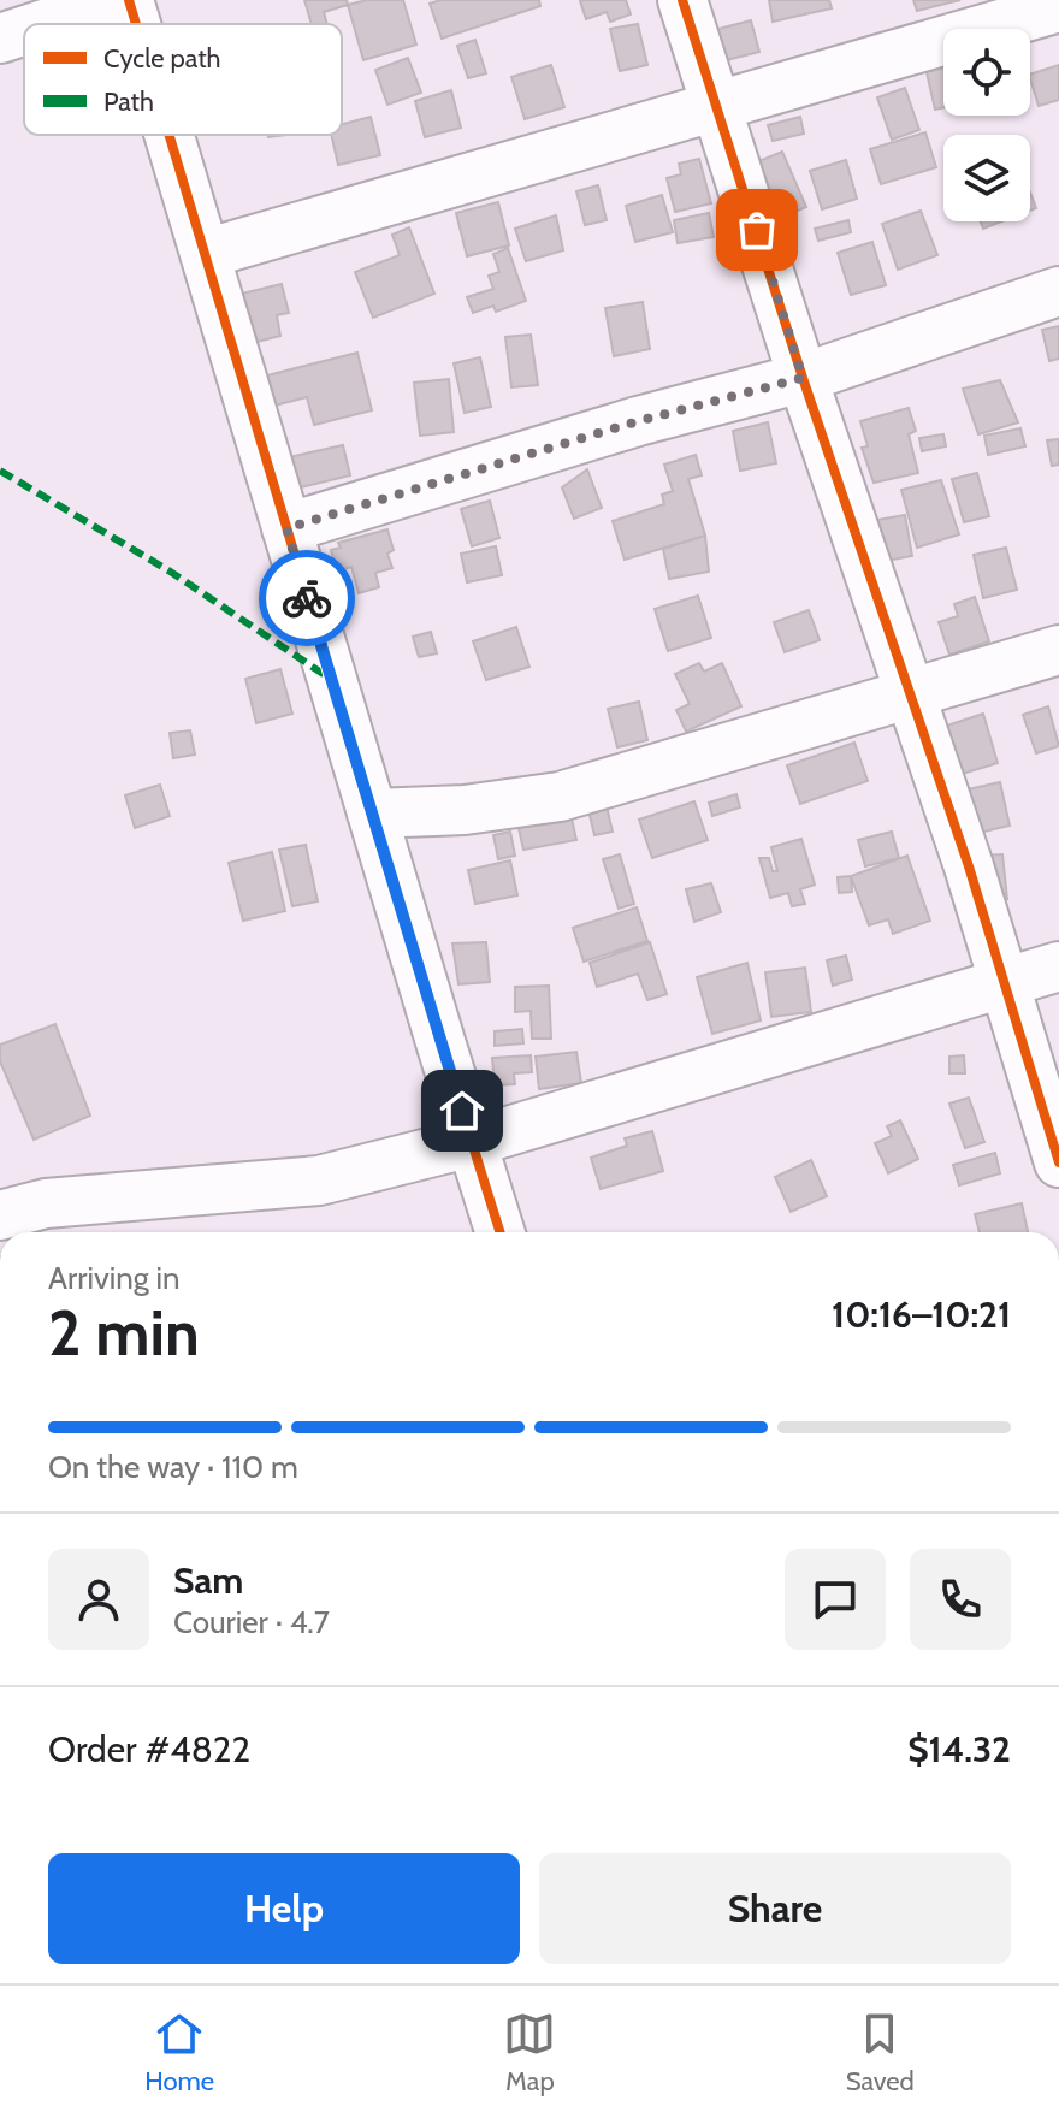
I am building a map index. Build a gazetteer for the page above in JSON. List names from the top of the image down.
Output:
{
  "legend": ["Cycle path", "Path"],
  "page": {
    "heading": ["2 min", "Arriving in", "10:16–10:21"],
    "panel": [
      "Sam",
      "Courier · 4.7",
      "Order #4822",
      "$14.32"
    ],
    "bar": "On the way · 110 m",
    "buttons": ["Help", "Share"],
    "tabs": ["Home", "Map", "Saved"]
  }
}
